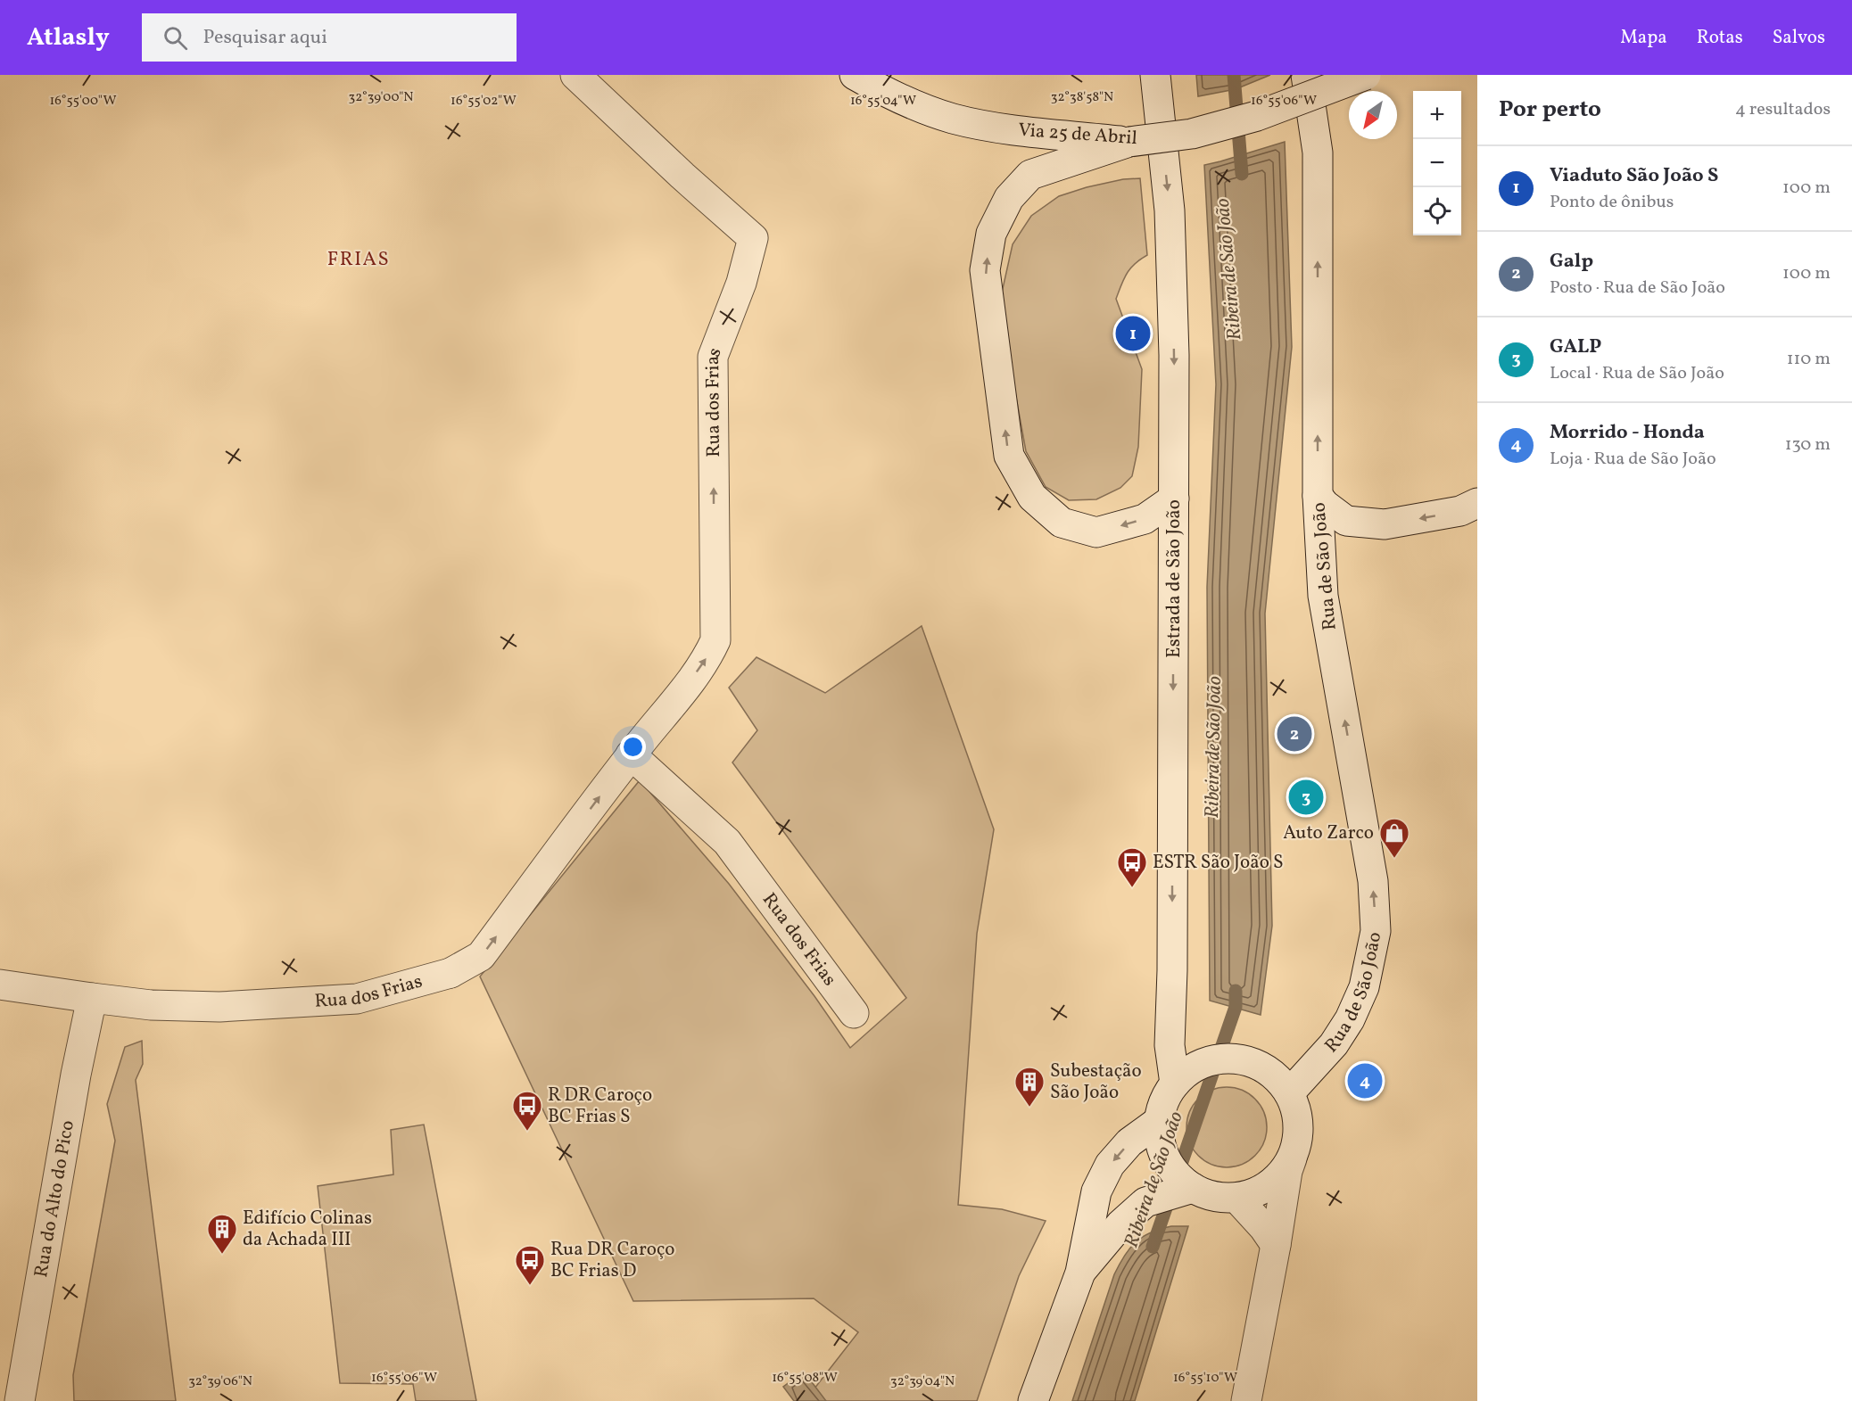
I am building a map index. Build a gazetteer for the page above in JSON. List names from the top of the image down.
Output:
{
  "streets": {
    "main road": [
      "Via 25 de Abril",
      "Rua dos Frias",
      "Rua de São João",
      "Estrada de São João",
      "Rua do Alto do Pico"
    ]
  },
  "crossings": [
    ["Rua dos Frias", "Rua do Alto do Pico"],
    ["Rua de São João", "Estrada de São João"]
  ],
  "one_way": ["Rua de São João", "Estrada de São João"],
  "districts": ["FRIAS"],
  "water": ["Ribeira de São João"],
  "places": {
    "shop": ["Auto Zarco"],
    "bus stop": ["ESTR São João S", "R DR Caroço BC Frias S", "Rua DR Caroço BC Frias D"],
    "building": ["Subestação São João", "Edifício Colinas da Achada III"]
  },
  "north": "bottom left",
  "page": {
    "header": "Atlasly",
    "search": "Pesquisar aqui",
    "nav": ["Mapa", "Rotas", "Salvos"],
    "heading": ["Por perto", "4 resultados"],
    "map_buttons": ["+", "−"],
    "list": [
      {
        "mark": "1",
        "name": "Viaduto São João S",
        "note": "Ponto de ônibus",
        "value": "100 m"
      },
      {
        "mark": "2",
        "name": "Galp",
        "note": "Posto · Rua de São João",
        "value": "100 m"
      },
      {
        "mark": "3",
        "name": "GALP",
        "note": "Local · Rua de São João",
        "value": "110 m"
      },
      {
        "mark": "4",
        "name": "Morrido - Honda",
        "note": "Loja · Rua de São João",
        "value": "130 m"
      }
    ],
    "pins": [
      "1",
      "2",
      "3",
      "4"
    ]
  },
  "coordinates": [
    "32°39'00\"N",
    "32°38'58\"N",
    "16°55'00\"W",
    "16°55'02\"W",
    "16°55'04\"W",
    "16°55'06\"W",
    "16°55'08\"W",
    "16°55'10\"W",
    "32°39'06\"N",
    "32°39'04\"N"
  ]
}
